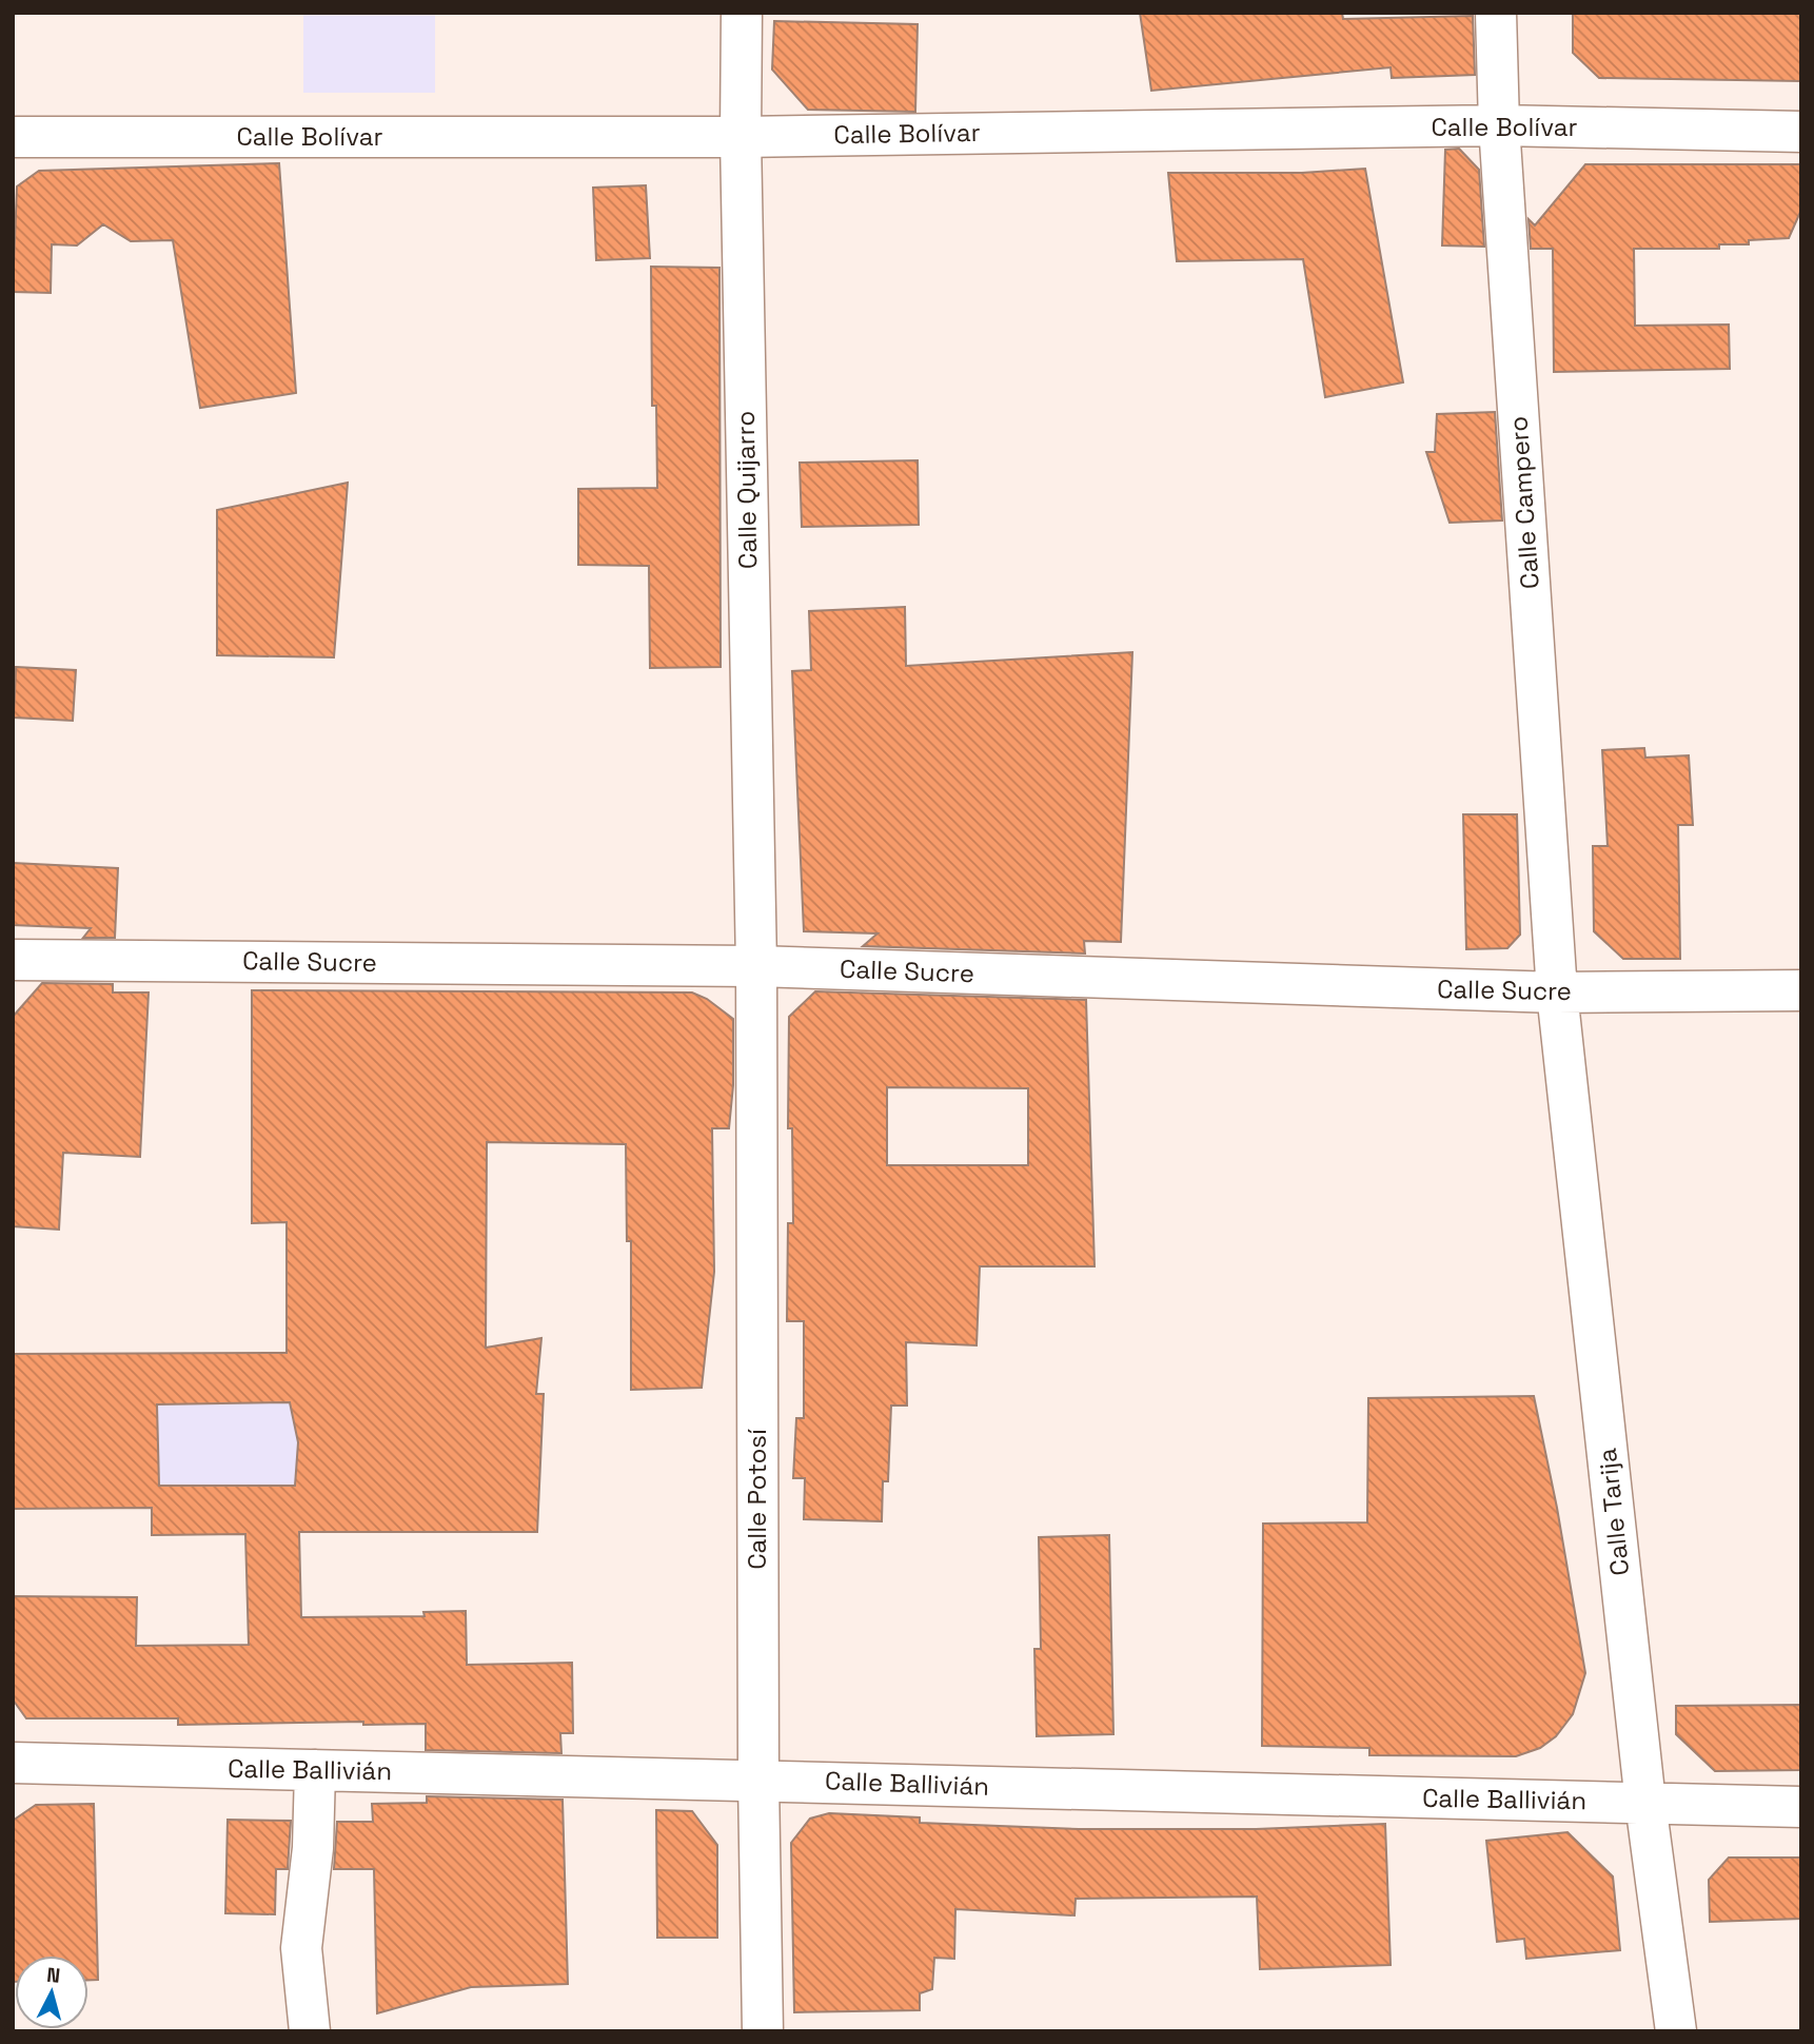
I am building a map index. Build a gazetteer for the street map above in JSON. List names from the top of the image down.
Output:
{
  "streets": {
    "street": [
      "Calle Bolívar",
      "Calle Quijarro",
      "Calle Campero",
      "Calle Sucre",
      "Calle Potosí",
      "Calle Tarija",
      "Calle Ballivián"
    ]
  },
  "crossings": [
    ["Calle Bolívar", "Calle Quijarro"],
    ["Calle Bolívar", "Calle Campero"],
    ["Calle Quijarro", "Calle Sucre"],
    ["Calle Quijarro", "Calle Potosí"],
    ["Calle Campero", "Calle Sucre"],
    ["Calle Campero", "Calle Tarija"],
    ["Calle Sucre", "Calle Potosí"],
    ["Calle Sucre", "Calle Tarija"],
    ["Calle Potosí", "Calle Ballivián"],
    ["Calle Tarija", "Calle Ballivián"]
  ],
  "north": "top"
}
